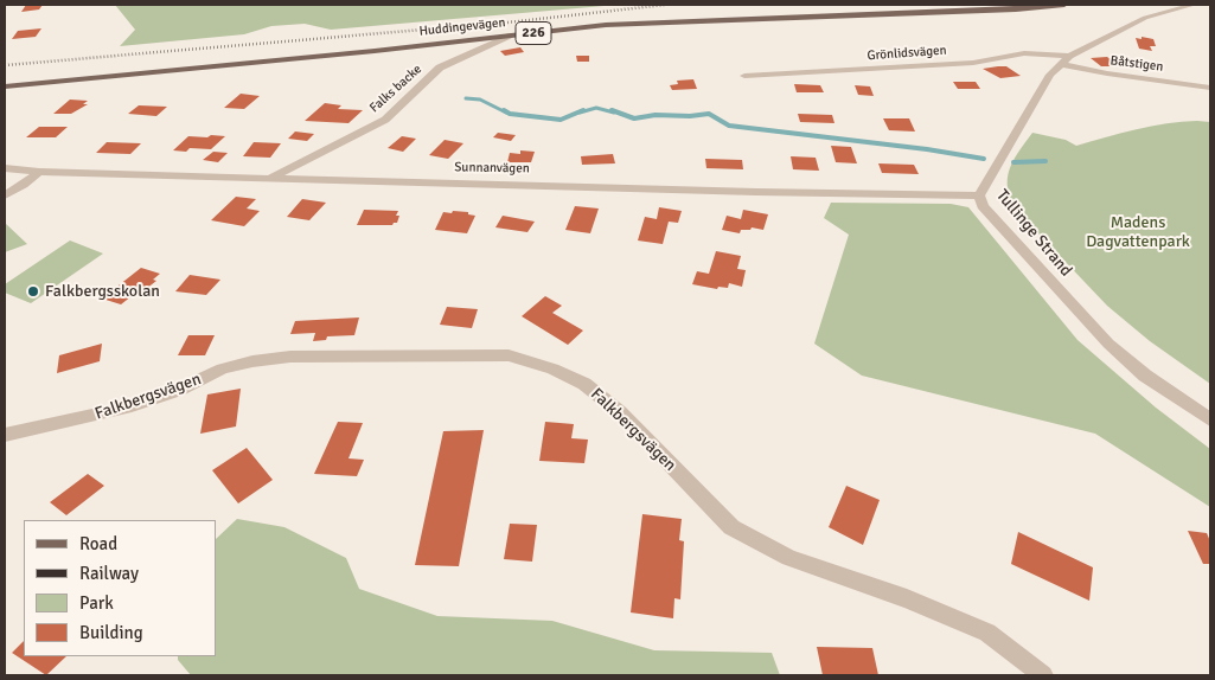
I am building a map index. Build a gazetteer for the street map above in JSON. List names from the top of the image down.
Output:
{
  "streets": {
    "main road": ["Huddingevägen", "226"],
    "street": [
      "Grönlidsvägen",
      "Båtstigen",
      "Falks backe",
      "Sunnanvägen",
      "Tullinge Strand",
      "Falkbergsvägen"
    ]
  },
  "crossings": [
    ["Huddingevägen", "Falks backe"],
    ["Grönlidsvägen", "Tullinge Strand"],
    ["Båtstigen", "Tullinge Strand"],
    ["Falks backe", "Sunnanvägen"],
    ["Sunnanvägen", "Tullinge Strand"]
  ],
  "parks": ["Madens Dagvattenpark"],
  "places": ["Falkbergsskolan"],
  "legend": [
    "Road",
    "Railway",
    "Park",
    "Building"
  ]
}
